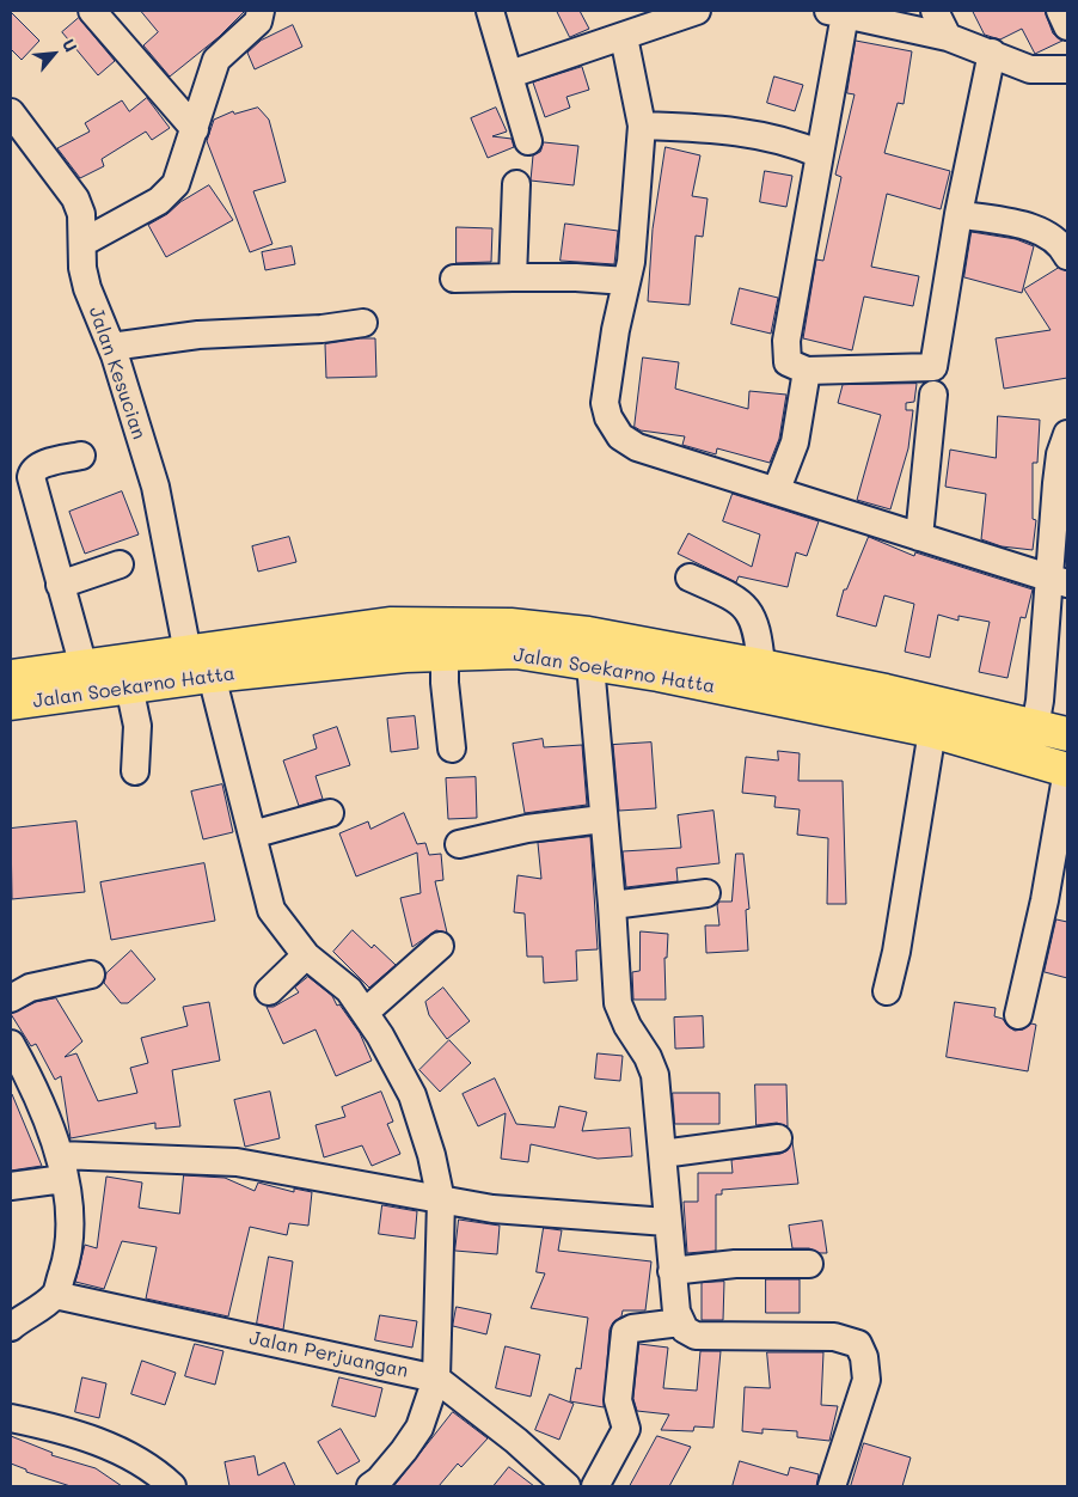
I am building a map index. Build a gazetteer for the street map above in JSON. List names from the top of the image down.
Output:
{
  "streets": {
    "highway": ["Jalan Soekarno Hatta"],
    "street": ["Jalan Kesucian", "Jalan Perjuangan"]
  },
  "crossings": [
    ["Jalan Kesucian", "Jalan Soekarno Hatta"]
  ],
  "north": "top right"
}
